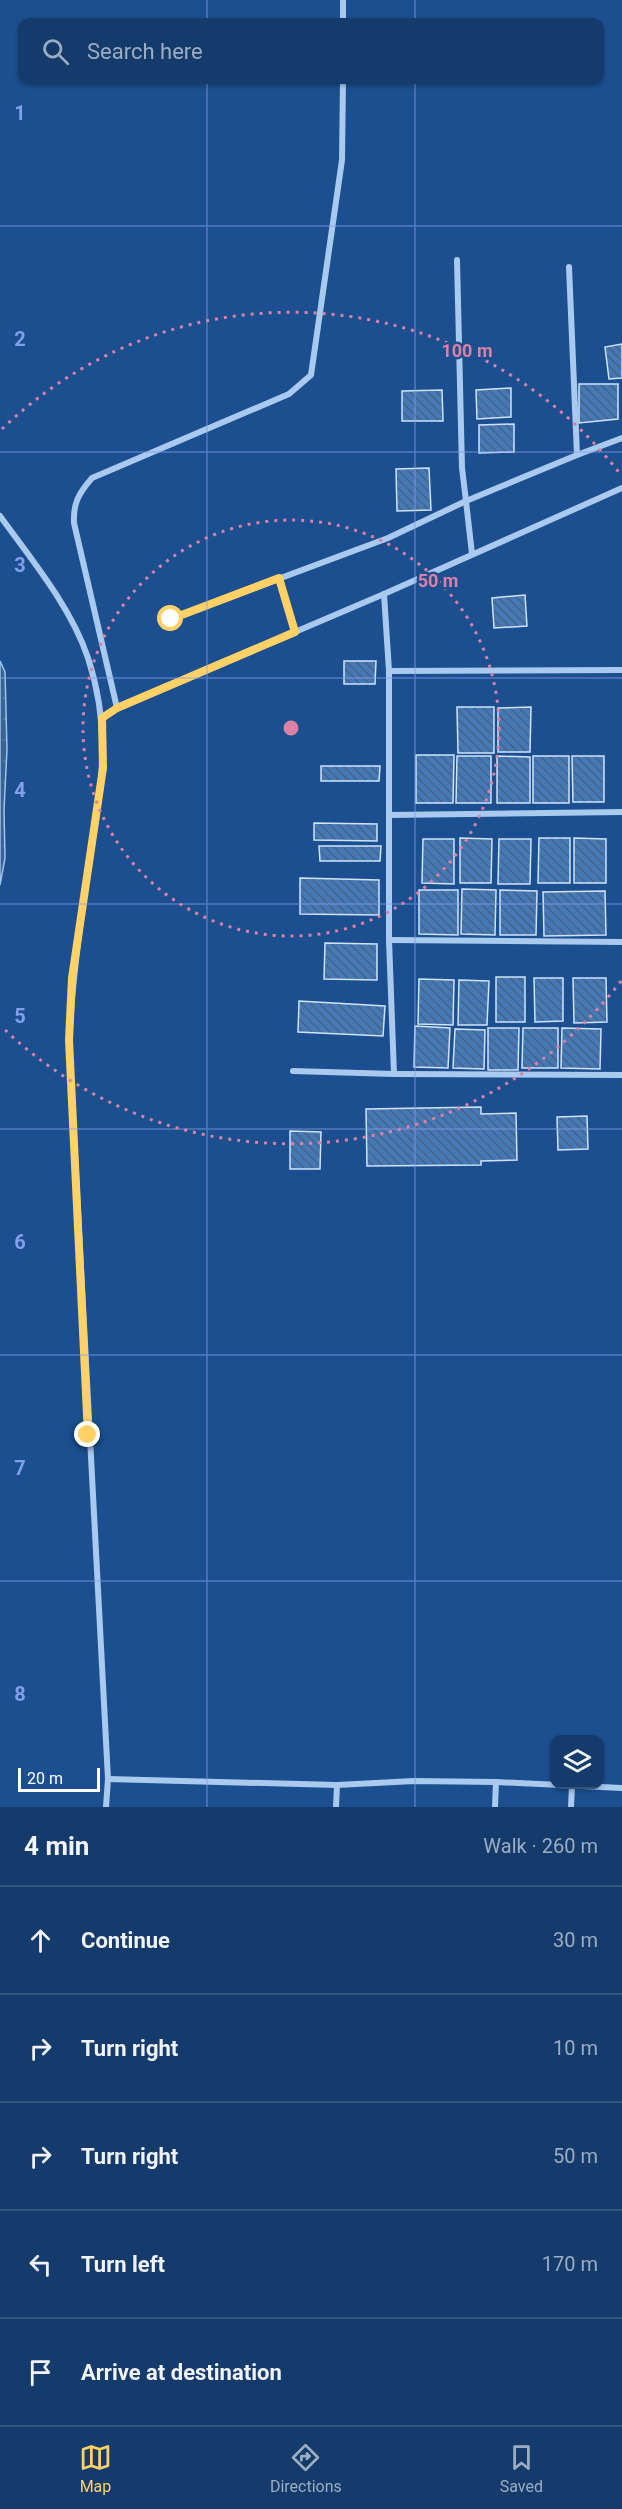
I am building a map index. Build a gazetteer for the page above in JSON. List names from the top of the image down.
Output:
{
  "scale_bar": "20 m",
  "page": {
    "search": "Search here",
    "scale": "20 m",
    "heading": ["4 min", "Walk · 260 m"],
    "list": [
      ["Continue", "30 m"],
      ["Turn right", "10 m"],
      ["Turn right", "50 m"],
      ["Turn left", "170 m"],
      "Arrive at destination"
    ],
    "nav": ["Map", "Directions", "Saved"]
  },
  "grid": {
    "rows": [
      "1",
      "2",
      "3",
      "4",
      "5",
      "6",
      "7",
      "8"
    ]
  },
  "rings": ["100 m", "50 m"]
}
